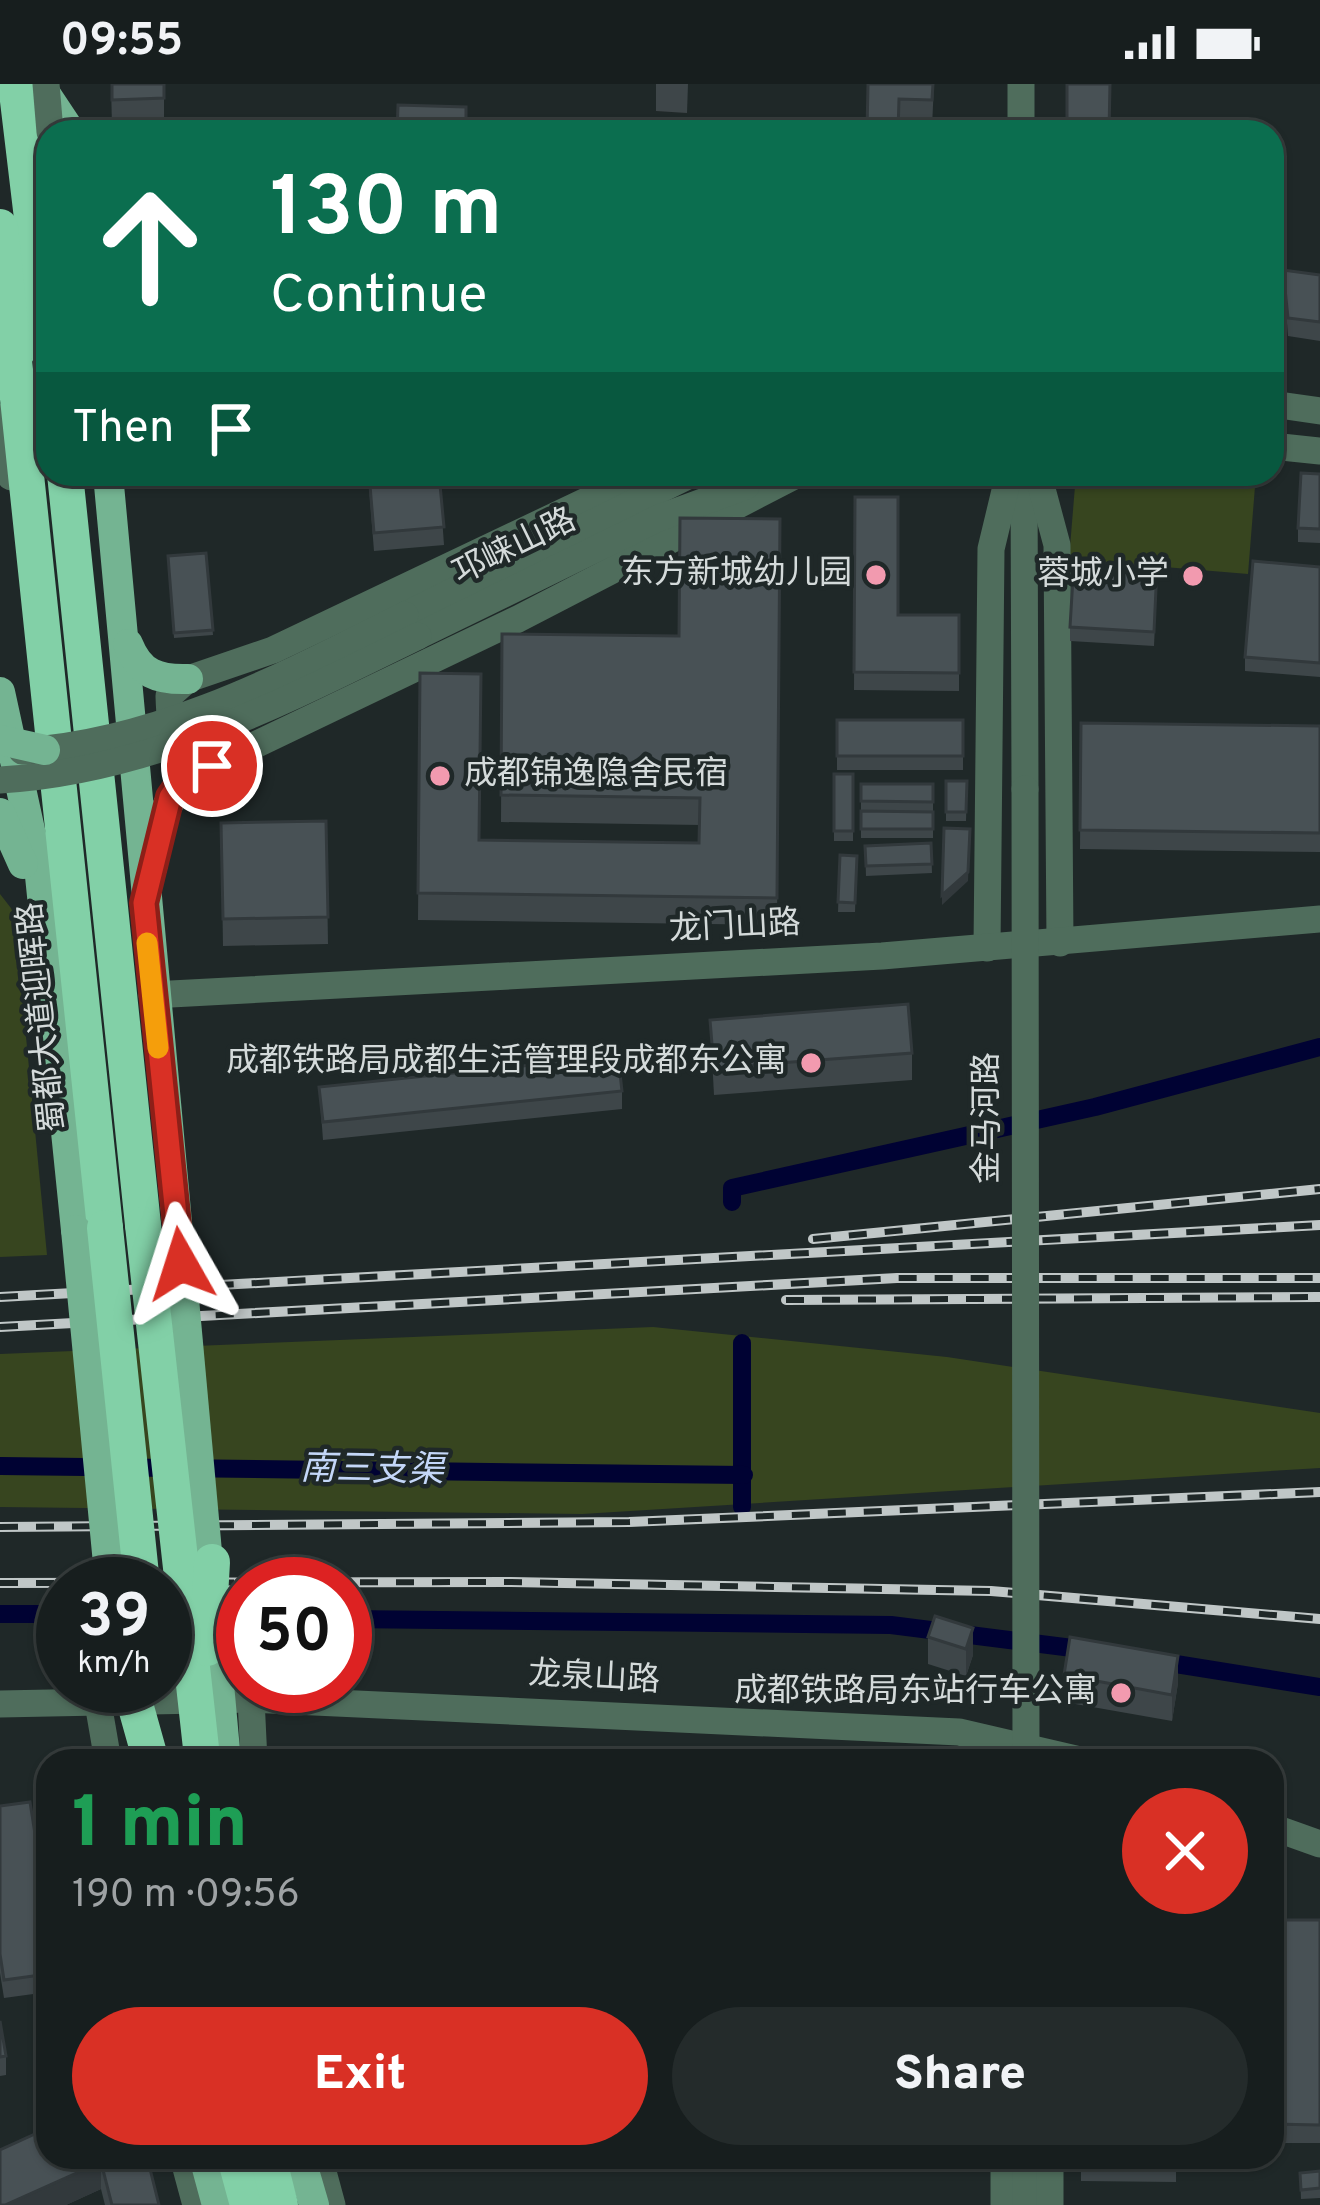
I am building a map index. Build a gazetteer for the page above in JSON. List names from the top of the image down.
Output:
{
  "streets": {
    "highway": ["蜀都大道迎晖路"],
    "street": [
      "邛崃山路",
      "龙门山路",
      "金马河路",
      "龙泉山路"
    ]
  },
  "water": ["南三支渠"],
  "places": [
    "东方新城幼儿园",
    "蓉城小学",
    "成都锦逸隐舍民宿",
    "成都铁路局成都生活管理段成都东公寓",
    "成都铁路局东站行车公寓"
  ],
  "page": {
    "status": "09:55",
    "turn": ["130 m", "Continue"],
    "then": "Then",
    "speed": "39 km/h",
    "limit": "50",
    "heading": ["1 min", "190 m · 09:56"],
    "buttons": ["Exit", "Share"]
  }
}
